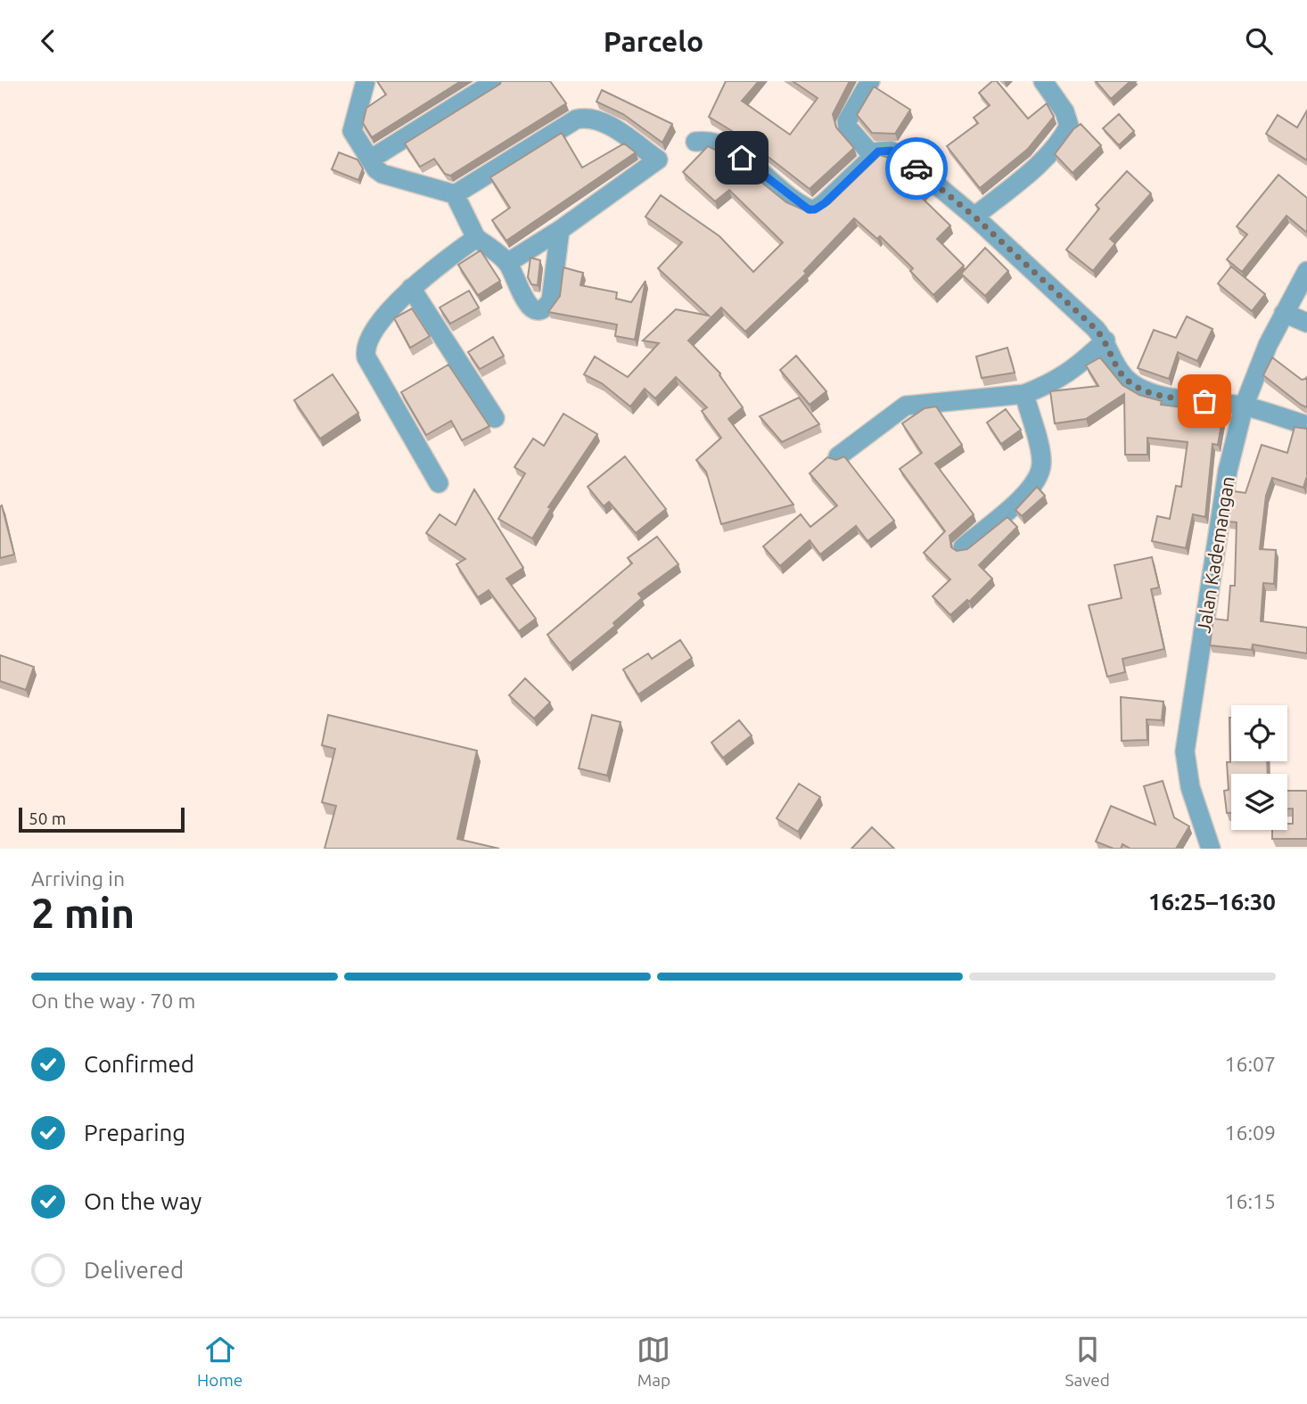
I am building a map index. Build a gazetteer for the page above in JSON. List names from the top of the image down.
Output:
{
  "streets": {
    "street": ["Jalan Kademangan"]
  },
  "scale_bar": "50 m",
  "page": {
    "header": "Parcelo",
    "scale": "50 m",
    "heading": ["2 min", "Arriving in", "16:25–16:30"],
    "bar": "On the way · 70 m",
    "list": [
      ["Confirmed", "16:07"],
      ["Preparing", "16:09"],
      ["On the way", "16:15"],
      "Delivered"
    ],
    "tabs": ["Home", "Map", "Saved"]
  }
}
